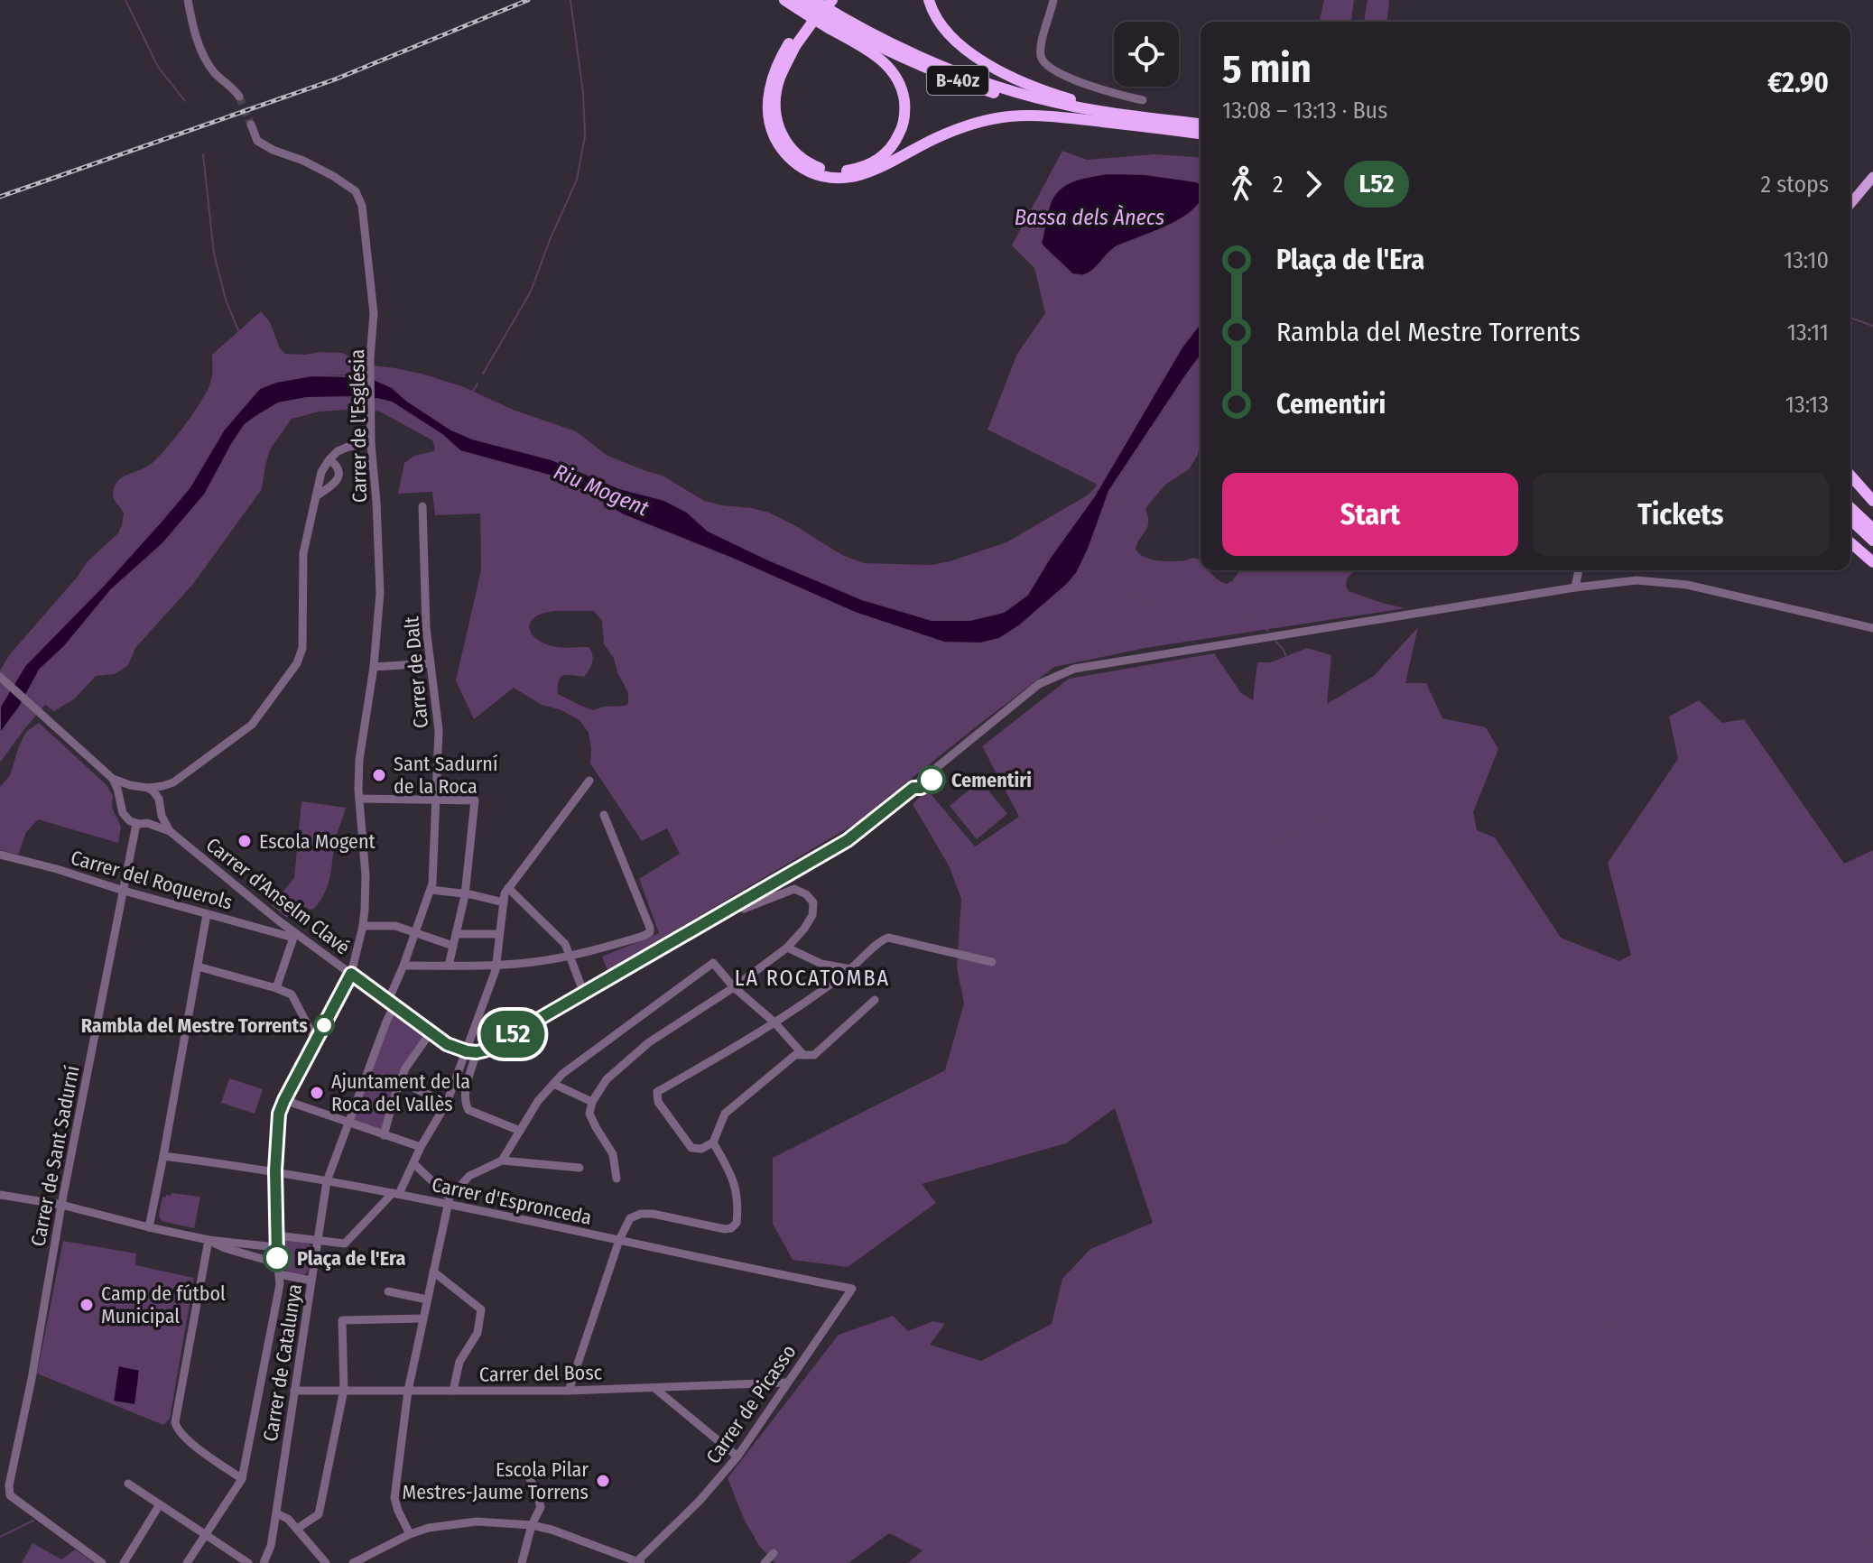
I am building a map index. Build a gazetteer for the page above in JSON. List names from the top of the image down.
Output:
{
  "streets": {
    "highway": ["B-40z"],
    "street": [
      "Carrer de l'Església",
      "Carrer de Dalt",
      "Carrer del Roquerols",
      "Carrer d'Anselm Clavé",
      "Carrer de Sant Sadurní",
      "Carrer d'Espronceda",
      "Carrer de Catalunya",
      "Carrer del Bosc",
      "Carrer de Picasso"
    ]
  },
  "crossings": [
    ["Carrer de l'Església", "Carrer d'Anselm Clavé"],
    ["Carrer de l'Església", "Carrer d'Espronceda"],
    ["Carrer de Dalt", "Carrer d'Anselm Clavé"],
    ["Carrer de Dalt", "Carrer de Catalunya"],
    ["Carrer del Roquerols", "Carrer d'Anselm Clavé"],
    ["Carrer del Roquerols", "Carrer de Sant Sadurní"],
    ["Carrer d'Anselm Clavé", "Carrer de Catalunya"],
    ["Carrer d'Espronceda", "Carrer de Catalunya"],
    ["Carrer d'Espronceda", "Carrer de Picasso"],
    ["Carrer de Catalunya", "Carrer del Bosc"],
    ["Carrer del Bosc", "Carrer de Picasso"]
  ],
  "districts": ["LA ROCATOMBA"],
  "water": ["Bassa dels Ànecs", "Riu Mogent"],
  "places": [
    "Sant Sadurní de la Roca",
    "Cementiri",
    "Escola Mogent",
    "Rambla del Mestre Torrents",
    "Ajuntament de la Roca del Vallès",
    "Plaça de l'Era",
    "Camp de fútbol Municipal",
    "Escola Pilar Mestres-Jaume Torrens"
  ],
  "lines": ["bus line L52"],
  "page": {
    "on_map": "L52",
    "heading": ["5 min", "13:08 – 13:13 · Bus", "€2.90"],
    "legs": ["2", "L52", "2 stops"],
    "list": [
      {
        "name": "Plaça de l'Era",
        "value": "13:10"
      },
      {
        "name": "Rambla del Mestre Torrents",
        "value": "13:11"
      },
      {
        "name": "Cementiri",
        "value": "13:13"
      }
    ],
    "buttons": ["Start", "Tickets"]
  }
}
